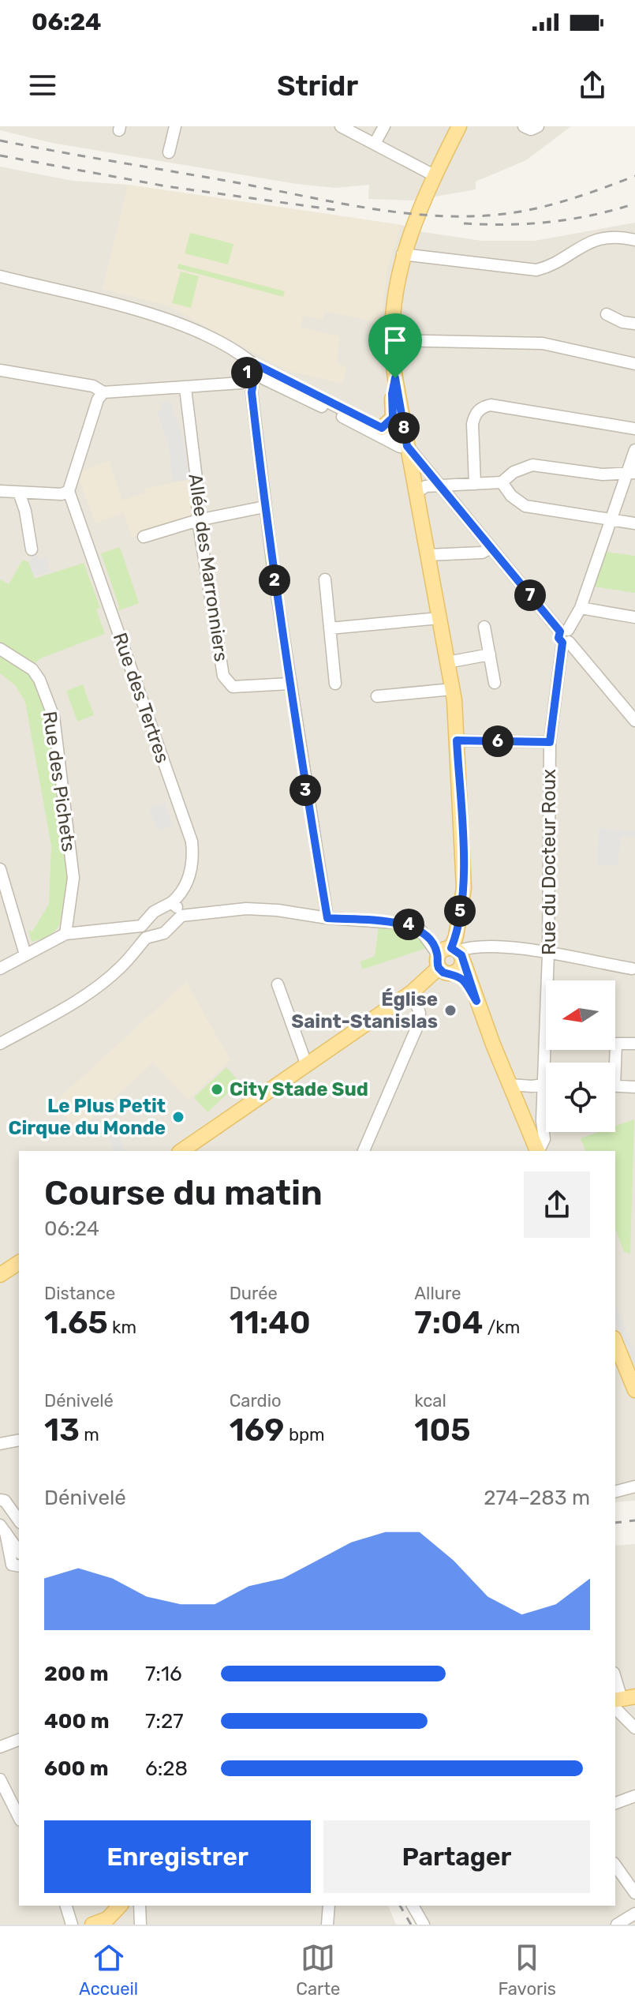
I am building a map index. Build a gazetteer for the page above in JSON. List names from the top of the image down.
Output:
{
  "streets": {
    "street": [
      "Allée des Marronniers",
      "Rue des Tertres",
      "Rue des Pichets",
      "Rue du Docteur Roux"
    ]
  },
  "places": ["Église Saint-Stanislas", "City Stade Sud", "Le Plus Petit Cirque du Monde"],
  "north": "left",
  "page": {
    "status": "06:24",
    "header": "Stridr",
    "pins": [
      "1",
      "8",
      "2",
      "7",
      "6",
      "3",
      "5",
      "4"
    ],
    "heading": ["Course du matin", "06:24"],
    "stats": [
      ["Distance", "1.65 km"],
      ["Durée", "11:40"],
      ["Allure", "7:04 /km"],
      ["Dénivelé", "13 m"],
      ["Cardio", "169 bpm"],
      ["kcal", "105"]
    ],
    "chart": ["Dénivelé", "274–283 m"],
    "list": [
      {
        "name": "200 m",
        "note": "7:16"
      },
      {
        "name": "400 m",
        "note": "7:27"
      },
      {
        "name": "600 m",
        "note": "6:28"
      }
    ],
    "buttons": ["Enregistrer", "Partager"],
    "tabs": ["Accueil", "Carte", "Favoris"]
  }
}
